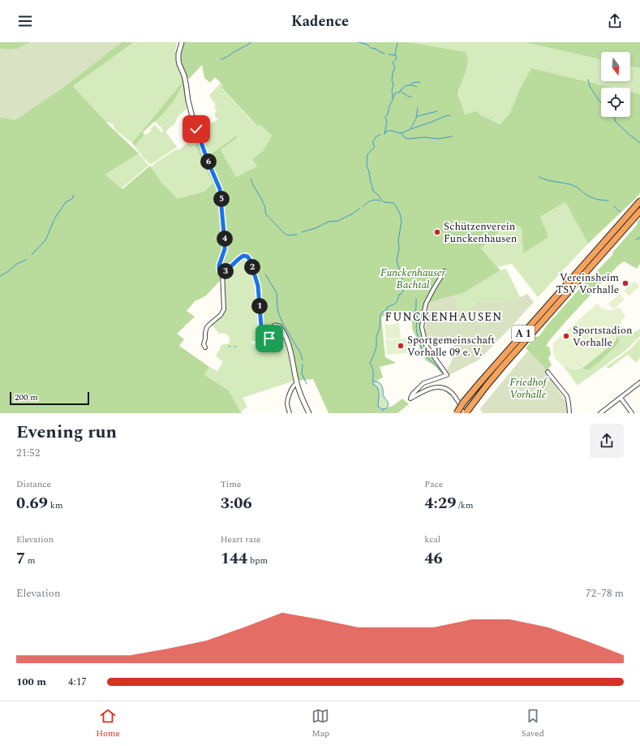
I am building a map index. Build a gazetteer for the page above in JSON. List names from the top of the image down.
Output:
{
  "streets": {
    "highway": ["A 1"]
  },
  "districts": ["FUNCKENHAUSEN"],
  "parks": ["Funckenhauser Bachtal", "Friedhof Vorhalle"],
  "places": [
    "Schützenverein Funckenhausen",
    "Vereinsheim TSV Vorhalle",
    "Sportstadion Vorhalle",
    "Sportgemeinschaft Vorhalle 09 e. V."
  ],
  "scale_bar": "200 m",
  "north": "bottom",
  "page": {
    "header": "Kadence",
    "pins": [
      "6",
      "5",
      "4",
      "2",
      "3",
      "1"
    ],
    "scale": "200 m",
    "heading": ["Evening run", "21:52"],
    "stats": [
      ["Distance", "0.69 km"],
      ["Time", "3:06"],
      ["Pace", "4:29 /km"],
      ["Elevation", "7 m"],
      ["Heart rate", "144 bpm"],
      ["kcal", "46"]
    ],
    "chart": ["Elevation", "72–78 m"],
    "list": [
      {
        "name": "100 m",
        "note": "4:17"
      }
    ],
    "tabs": ["Home", "Map", "Saved"]
  }
}
